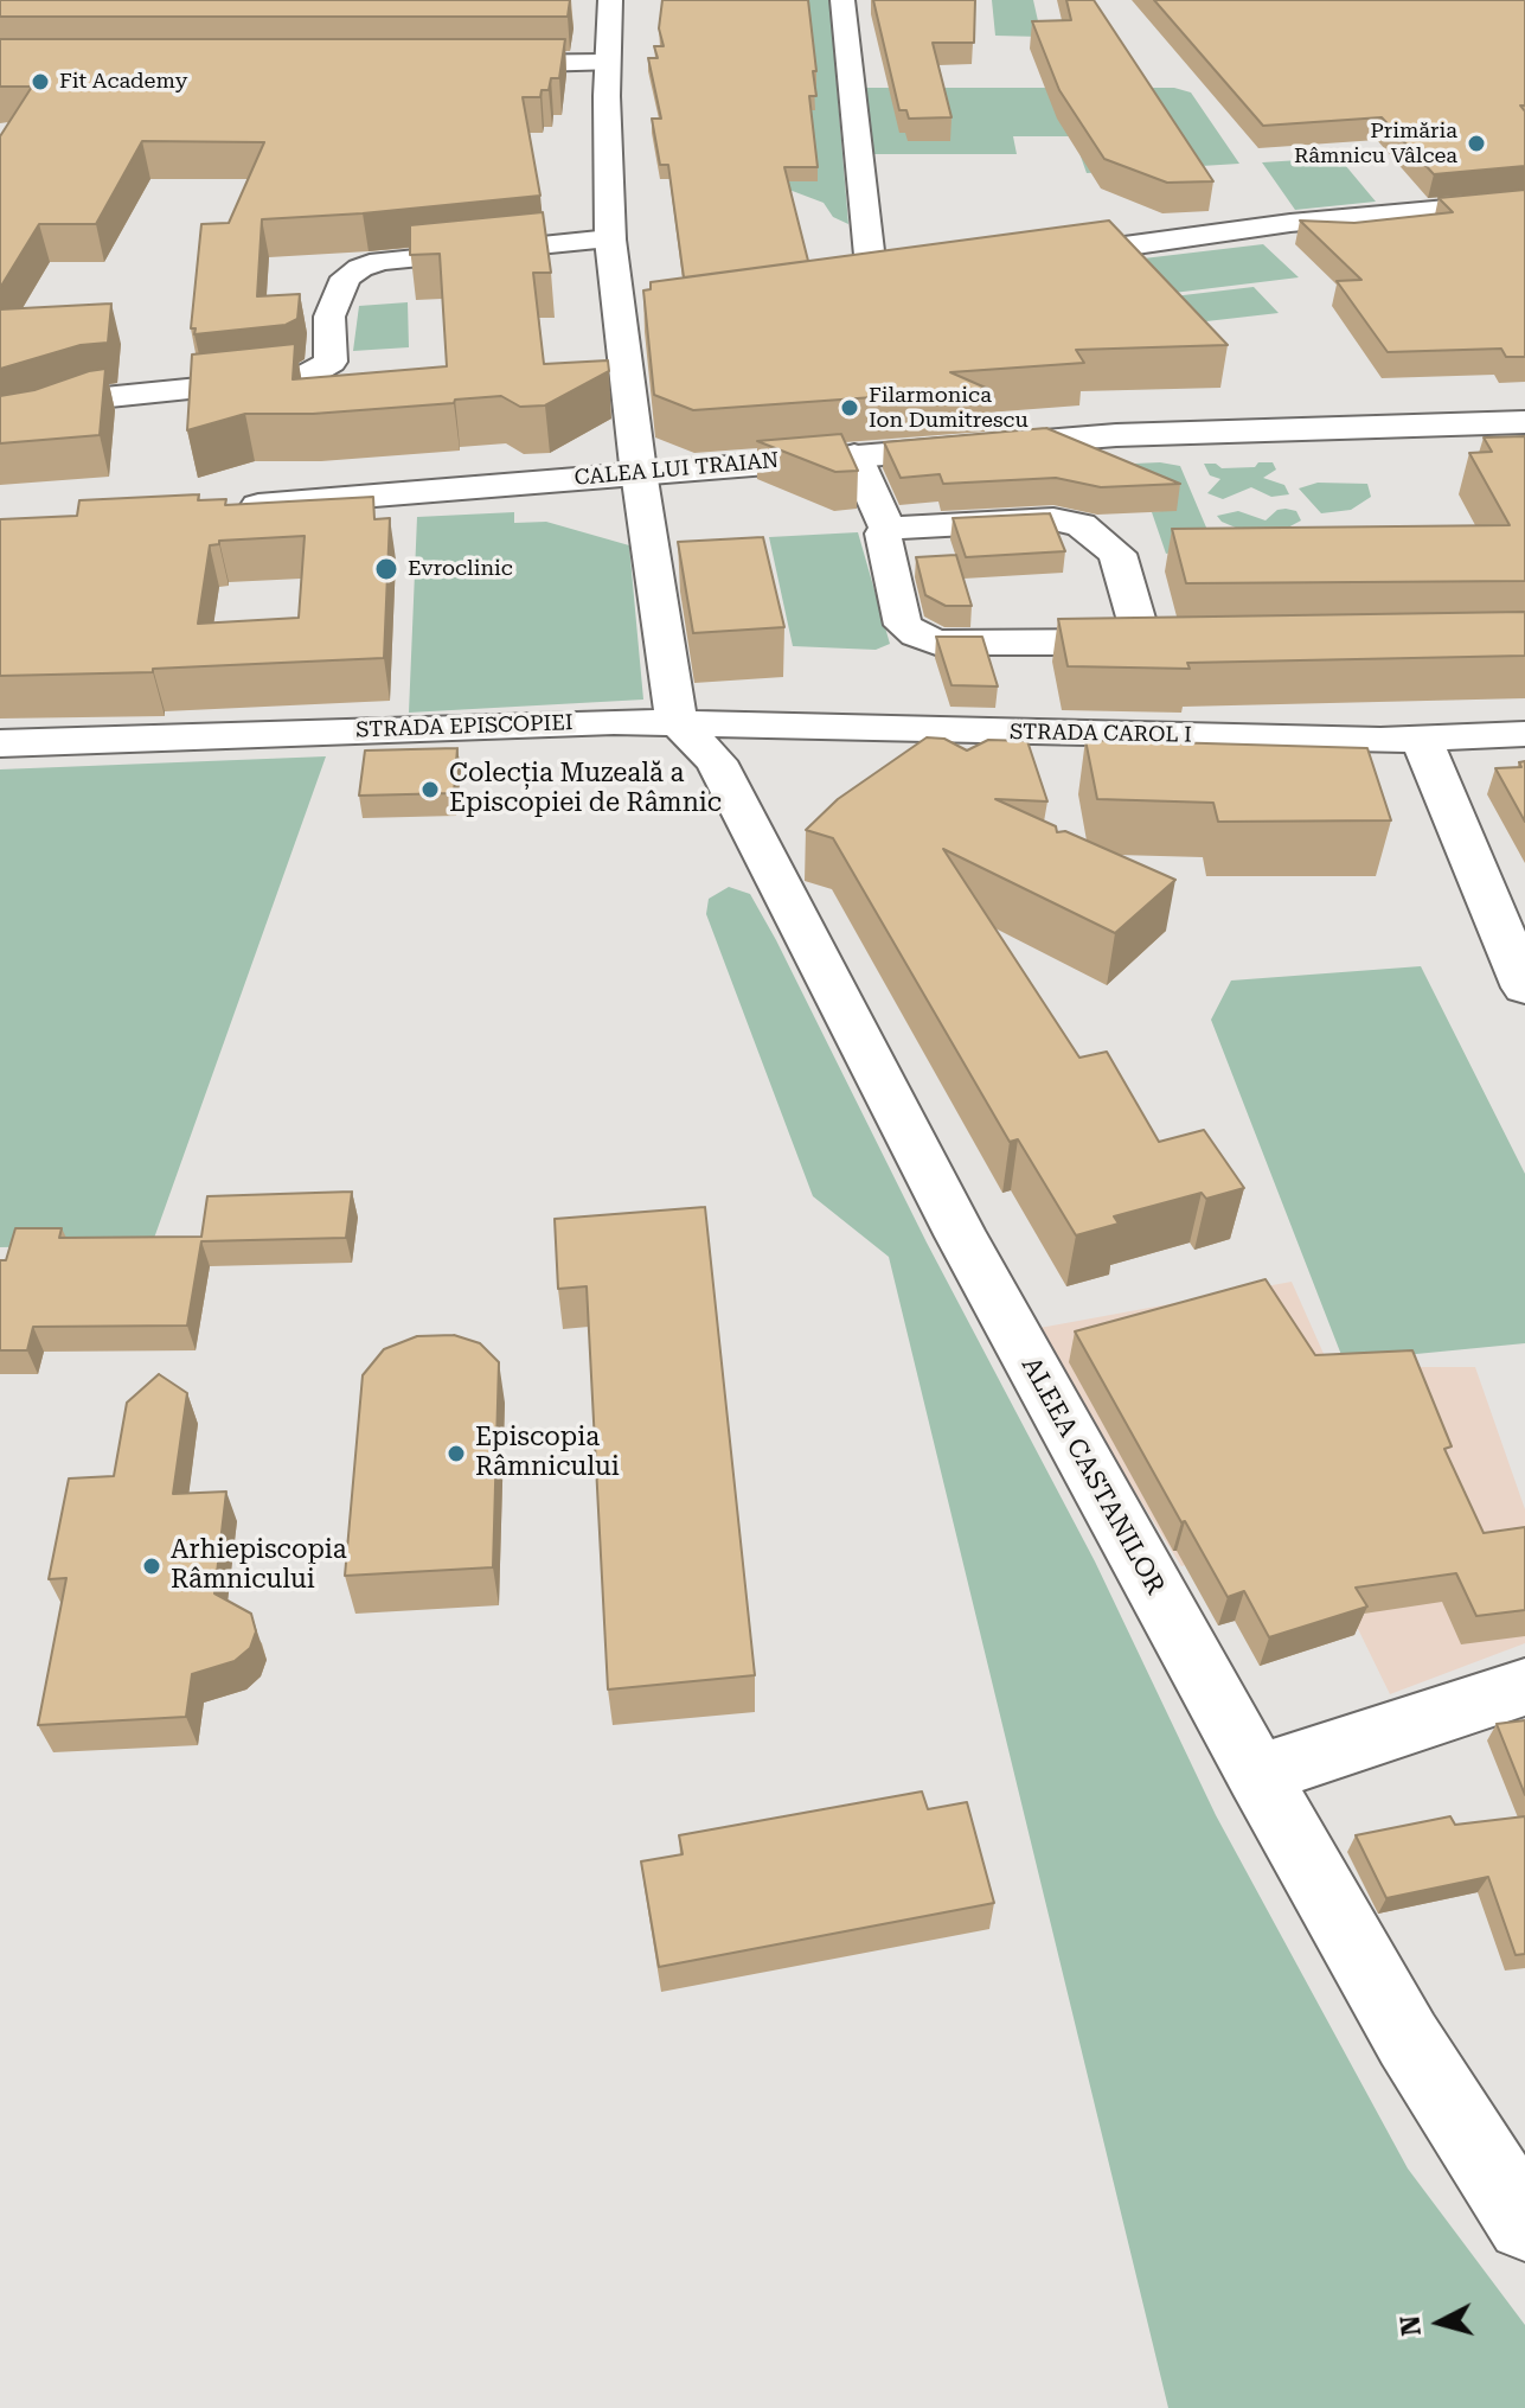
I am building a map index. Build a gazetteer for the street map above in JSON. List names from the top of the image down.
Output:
{
  "streets": {
    "street": [
      "CALEA LUI TRAIAN",
      "STRADA EPISCOPIEI",
      "STRADA CAROL I",
      "ALEEA CASTANILOR"
    ]
  },
  "crossings": [
    ["STRADA EPISCOPIEI", "STRADA CAROL I"],
    ["STRADA EPISCOPIEI", "ALEEA CASTANILOR"],
    ["STRADA CAROL I", "ALEEA CASTANILOR"]
  ],
  "places": [
    "Fit Academy",
    "Primăria Râmnicu Vâlcea",
    "Filarmonica Ion Dumitrescu",
    "Evroclinic",
    "Colecția Muzeală a Episcopiei de Râmnic",
    "Episcopia Râmnicului",
    "Arhiepiscopia Râmnicului"
  ],
  "north": "left"
}
